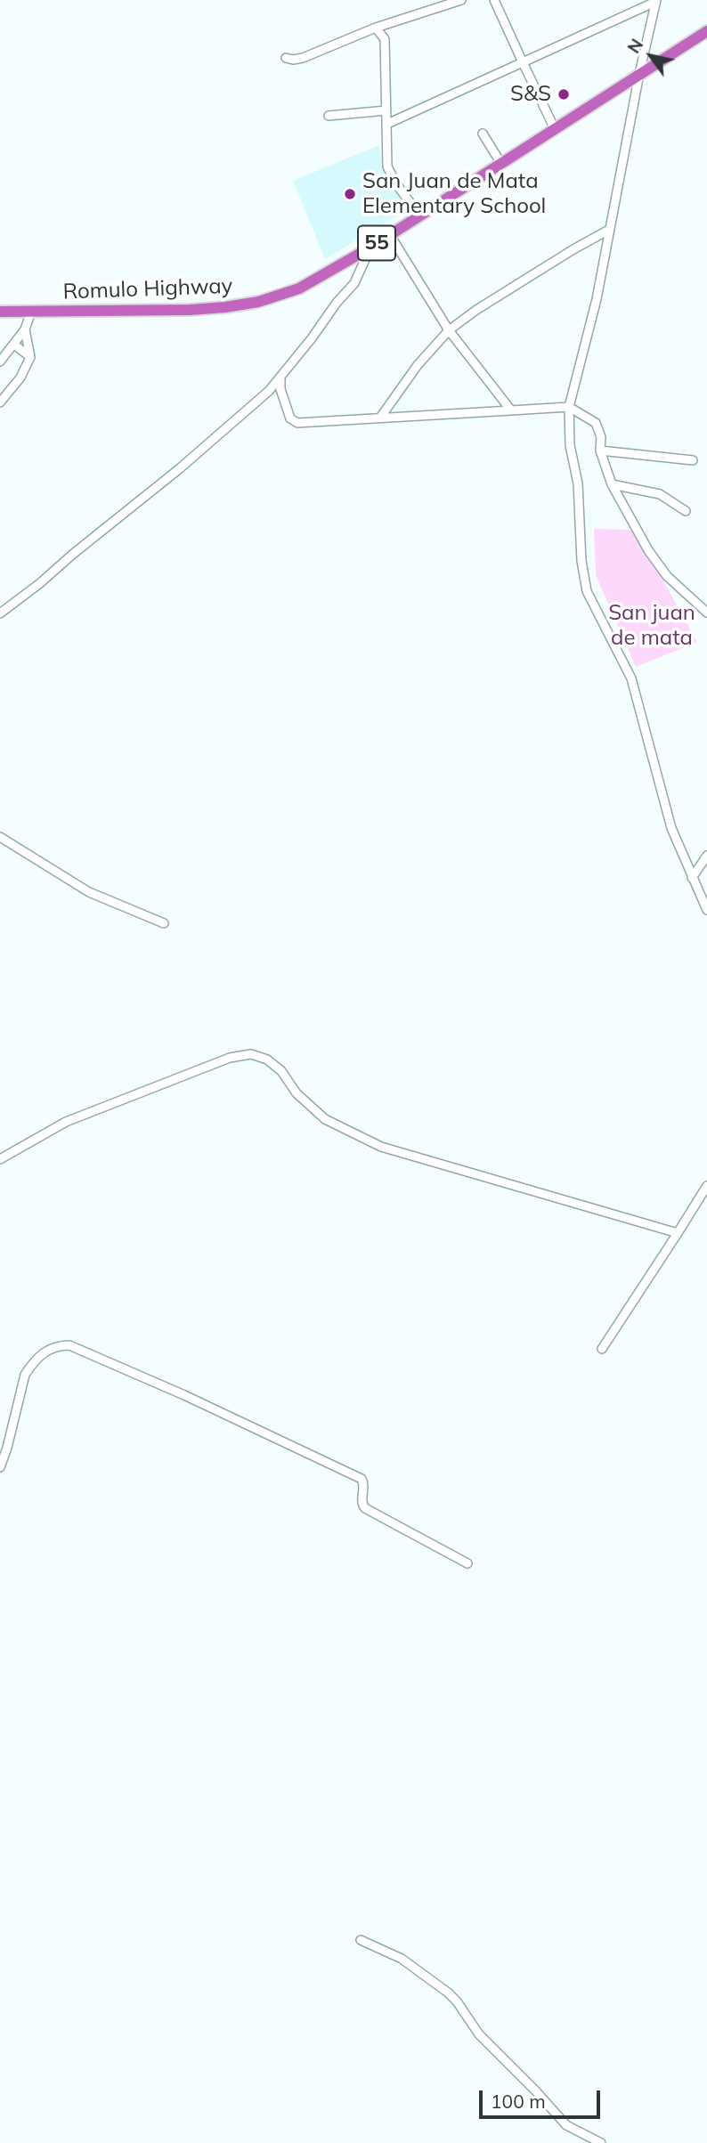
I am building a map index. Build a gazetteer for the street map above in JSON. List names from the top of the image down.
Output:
{
  "streets": {
    "highway": ["55", "Romulo Highway"]
  },
  "parks": ["San juan de mata"],
  "places": ["S&S", "San Juan de Mata Elementary School"],
  "scale_bar": "100 m",
  "north": "top left"
}
